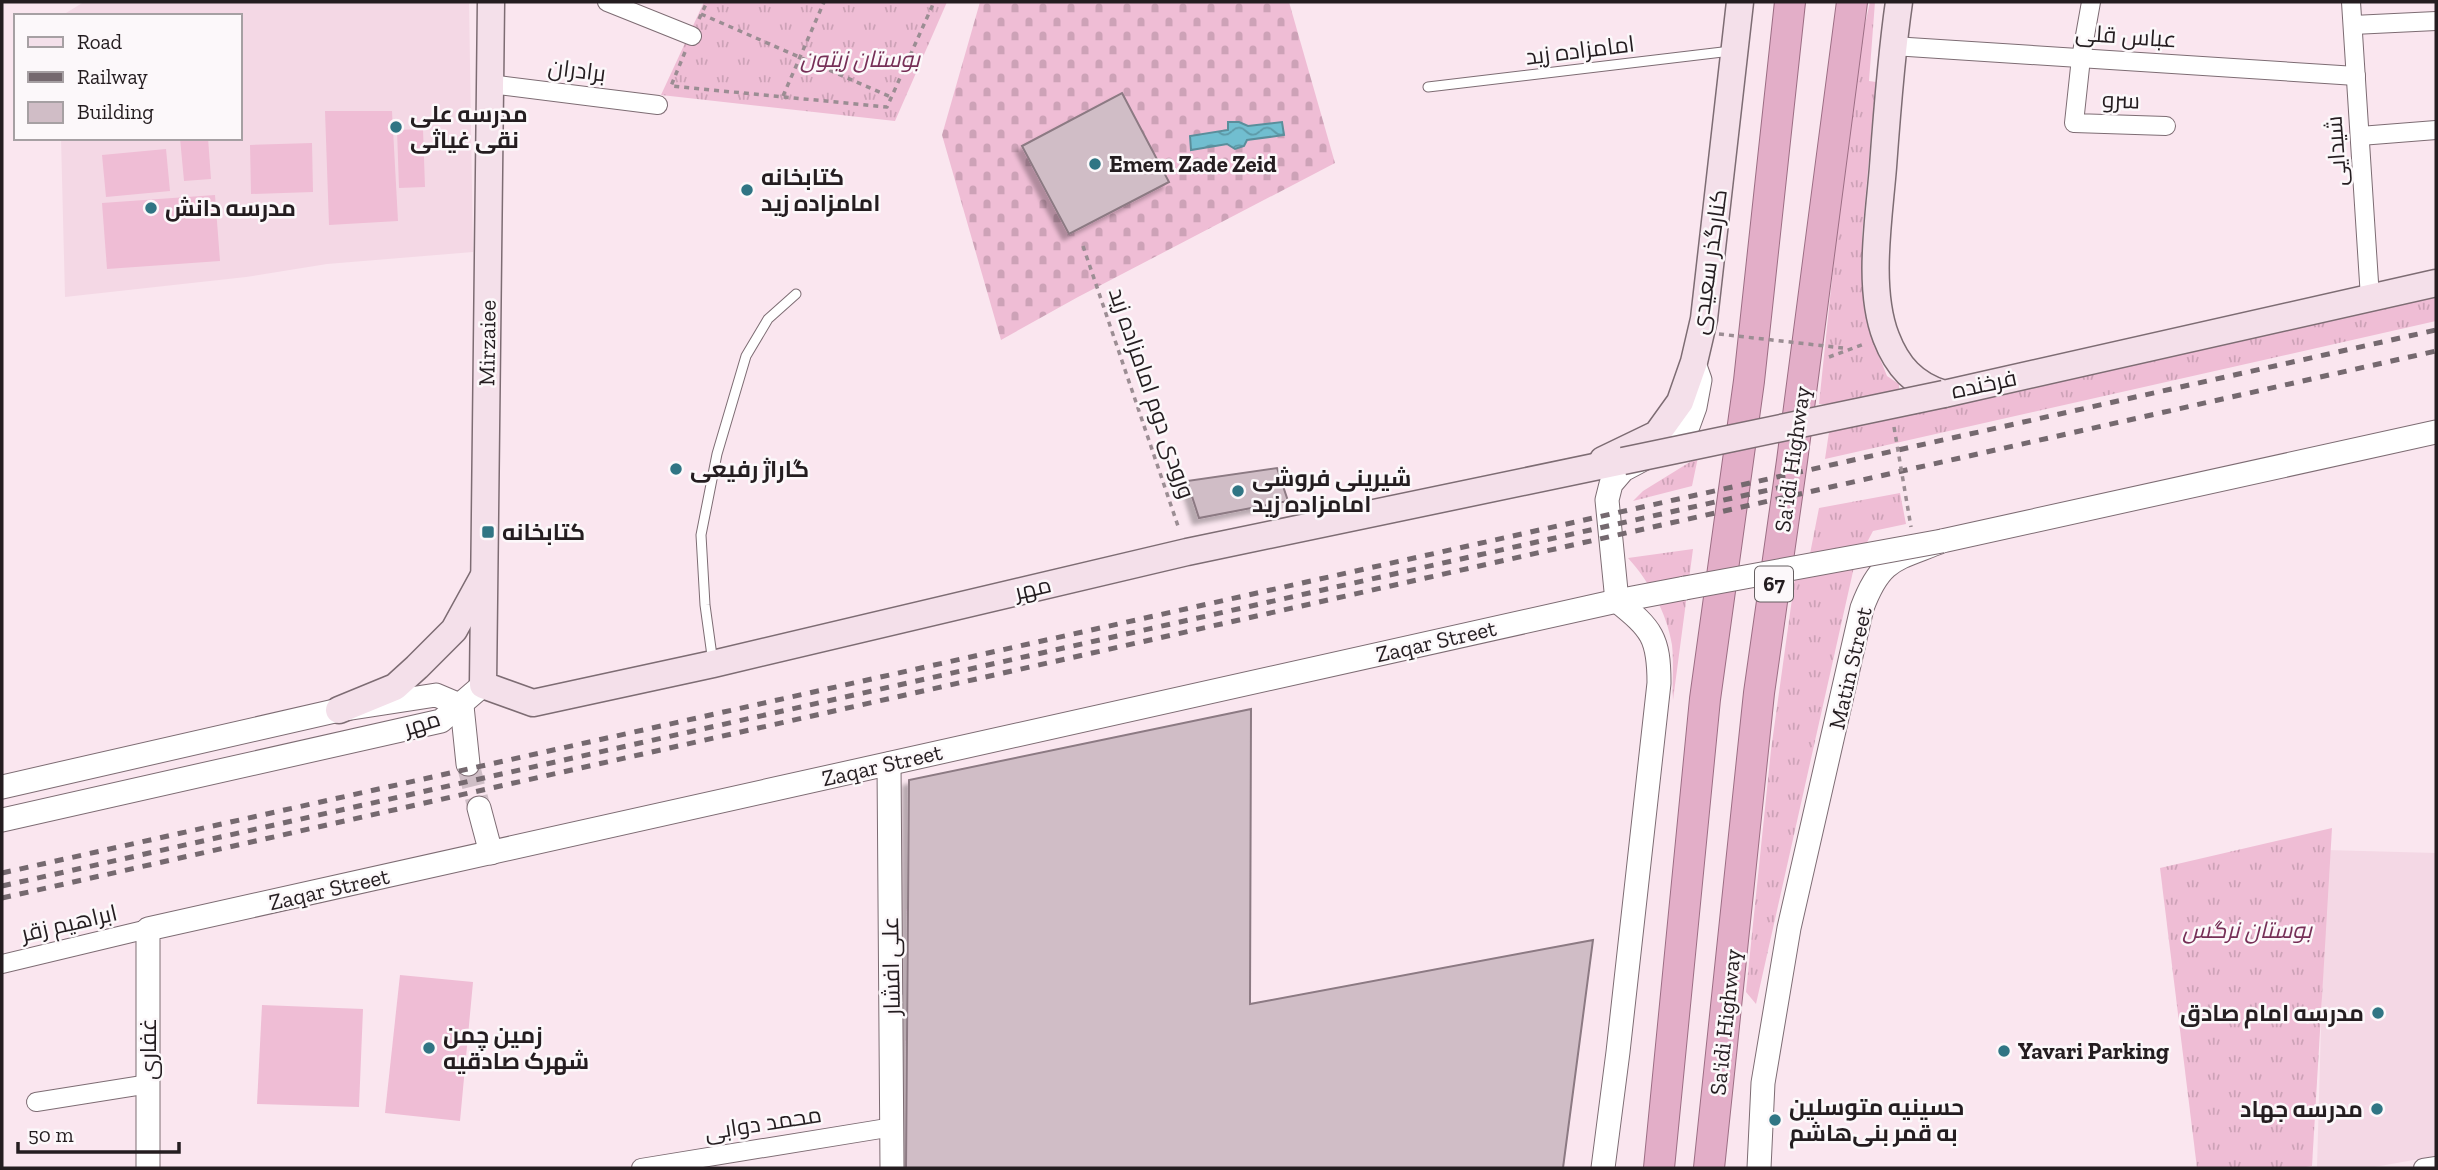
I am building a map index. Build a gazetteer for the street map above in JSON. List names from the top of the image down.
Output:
{
  "streets": {
    "highway": ["Sa'idi Highway", "67"],
    "main road": [
      "کنارگذر سعیدی",
      "Mirzaiee",
      "فرخنده",
      "مهر"
    ],
    "street": [
      "عباس قلی",
      "برادران",
      "سرو",
      "شیدایی",
      "Zaqar Street",
      "Matin Street",
      "ابراهیم زقر",
      "علی افشار",
      "غفاری",
      "محمد دوابی"
    ],
    "lane": ["امامزاده زید"],
    "path": ["ورودی دوم امامزاده زید"]
  },
  "crossings": [
    ["عباس قلی", "سرو"],
    ["عباس قلی", "شیدایی"],
    ["عباس قلی", "فرخنده"],
    ["امامزاده زید", "کنارگذر سعیدی"],
    ["برادران", "Mirzaiee"],
    ["شیدایی", "فرخنده"],
    ["کنارگذر سعیدی", "مهر"],
    ["Mirzaiee", "مهر"],
    ["ورودی دوم امامزاده زید", "مهر"],
    ["Zaqar Street", "Matin Street"],
    ["Zaqar Street", "ابراهیم زقر"],
    ["Zaqar Street", "علی افشار"],
    ["Zaqar Street", "غفاری"],
    ["ابراهیم زقر", "غفاری"],
    ["علی افشار", "محمد دوابی"]
  ],
  "parks": ["بوستان زیتون", "بوستان نرگس"],
  "places": {
    "other": [
      "مدرسه علی نقی غیاثی",
      "Emem Zade Zeid",
      "کتابخانه امامزاده زید",
      "مدرسه دانش",
      "گاراژ رفیعی",
      "شیرینی فروشی امامزاده زید",
      "مدرسه امام صادق",
      "زمین چمن شهرک صادقیه",
      "Yavari Parking",
      "مدرسه جهاد",
      "حسینیه متوسلین به قمر بنی‌هاشم"
    ],
    "transit": ["کتابخانه"]
  },
  "legend": ["Road", "Railway", "Building"],
  "scale_bar": "50 m"
}
